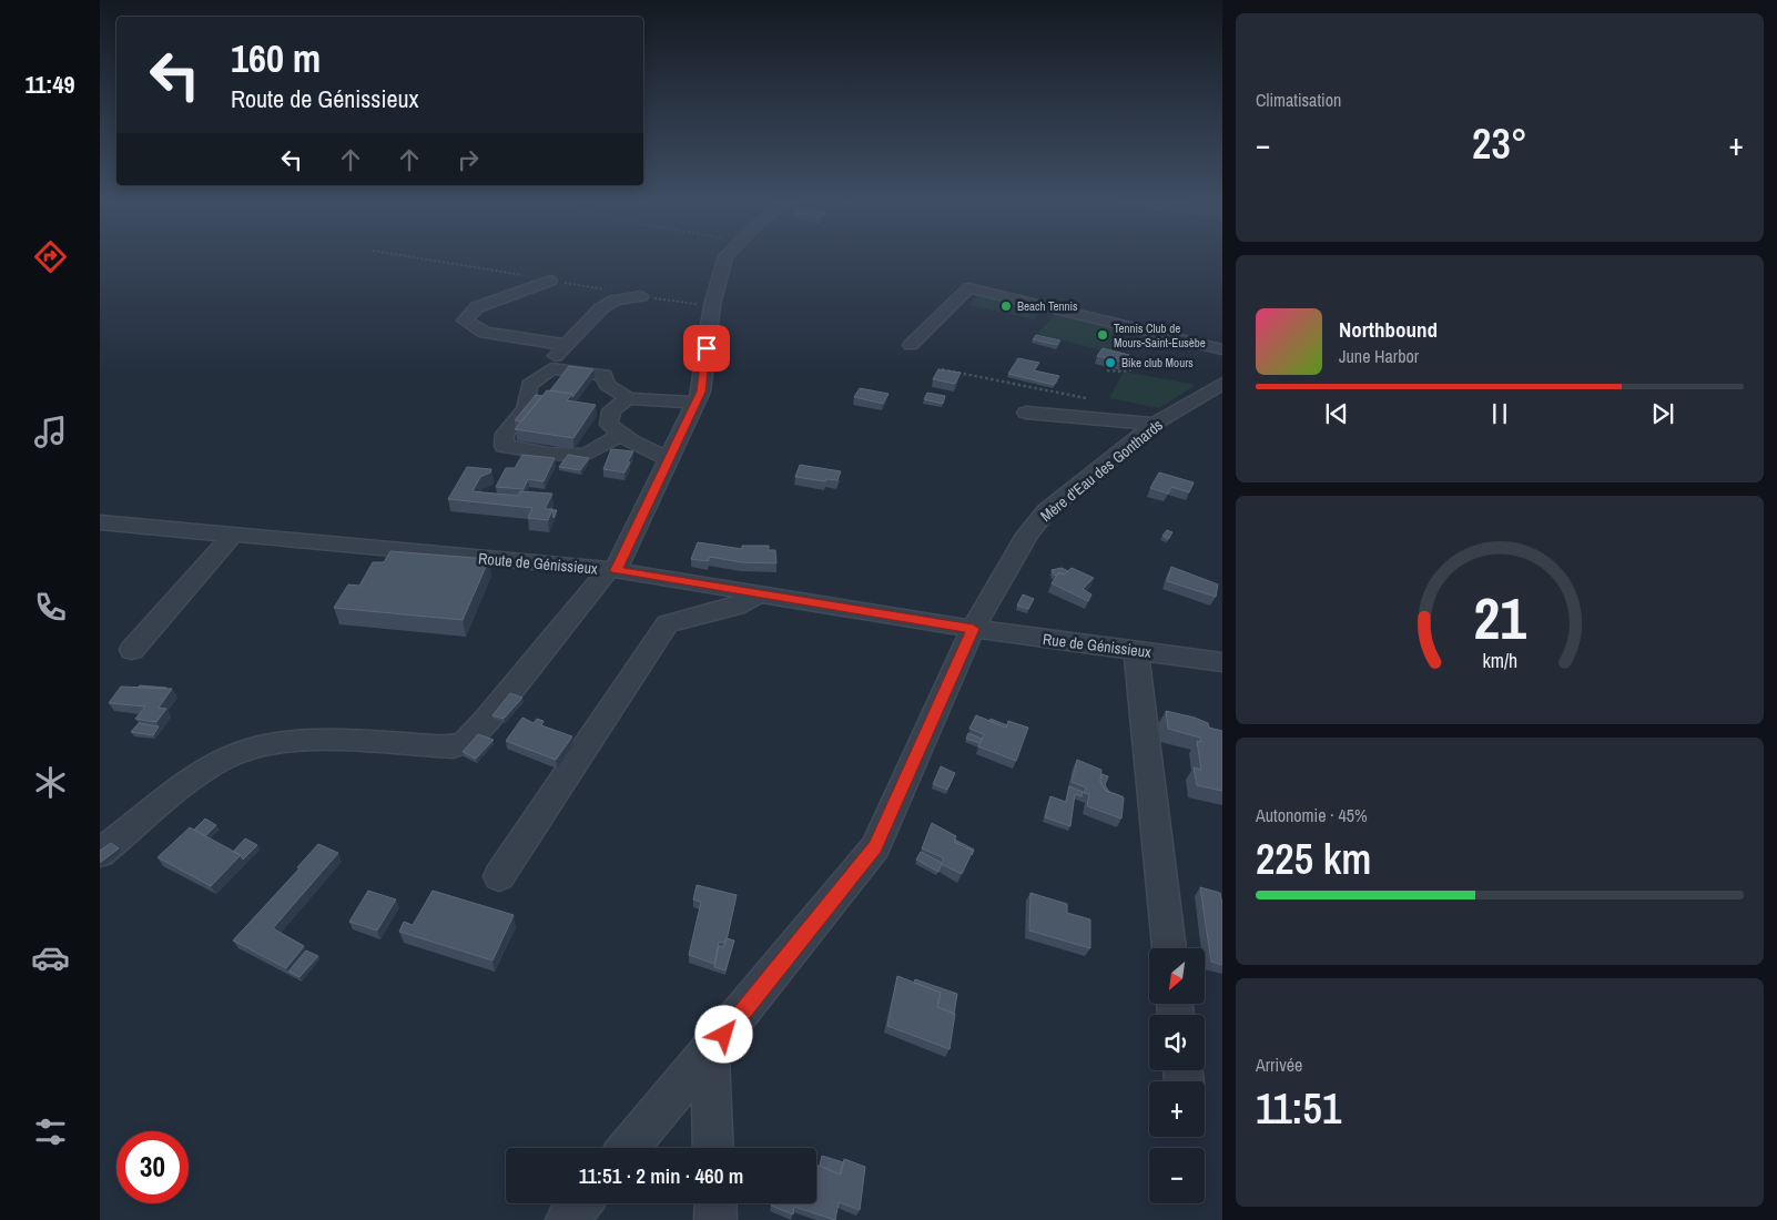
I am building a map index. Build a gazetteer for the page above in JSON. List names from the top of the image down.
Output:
{
  "streets": {
    "street": ["Mère d'Eau des Gonthards", "Route de Génissieux", "Rue de Génissieux"]
  },
  "crossings": [
    ["Mère d'Eau des Gonthards", "Route de Génissieux"],
    ["Mère d'Eau des Gonthards", "Rue de Génissieux"],
    ["Route de Génissieux", "Rue de Génissieux"]
  ],
  "places": ["Beach Tennis", "Tennis Club de Mours-Saint-Eusèbe", "Bike club Mours"],
  "north": "bottom left",
  "page": {
    "tabs": "11:49",
    "tile": [
      "Climatisation",
      ["Autonomie · 45%", "225 km"],
      ["Arrivée", "11:51"]
    ],
    "turn": ["160 m", "Route de Génissieux"],
    "heat": ["−", "23°", "+"],
    "song": ["Northbound", "June Harbor"],
    "map_buttons": ["+", "−"],
    "limit": "30",
    "trip": "11:51 · 2 min · 460 m",
    "gauge": ["21", "km/h"]
  }
}
